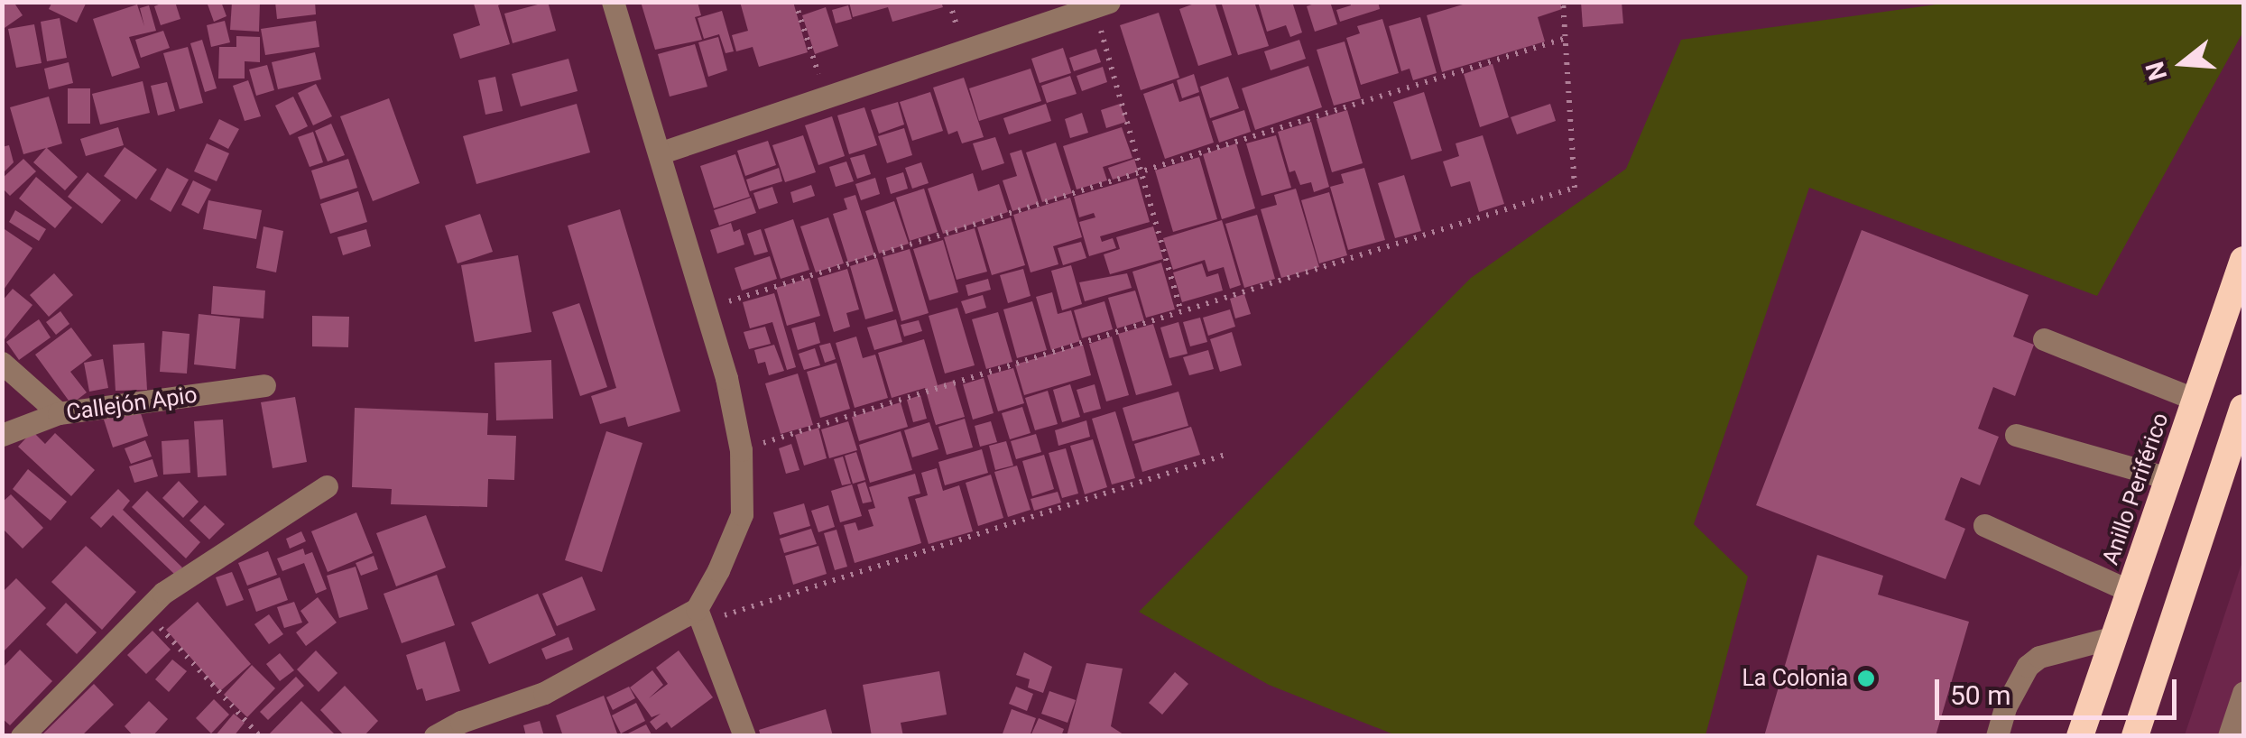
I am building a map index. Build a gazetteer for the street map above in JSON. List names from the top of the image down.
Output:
{
  "streets": {
    "highway": ["Anillo Periférico"],
    "street": ["Callejón Apio"]
  },
  "places": ["La Colonia"],
  "scale_bar": "50 m",
  "north": "left"
}
